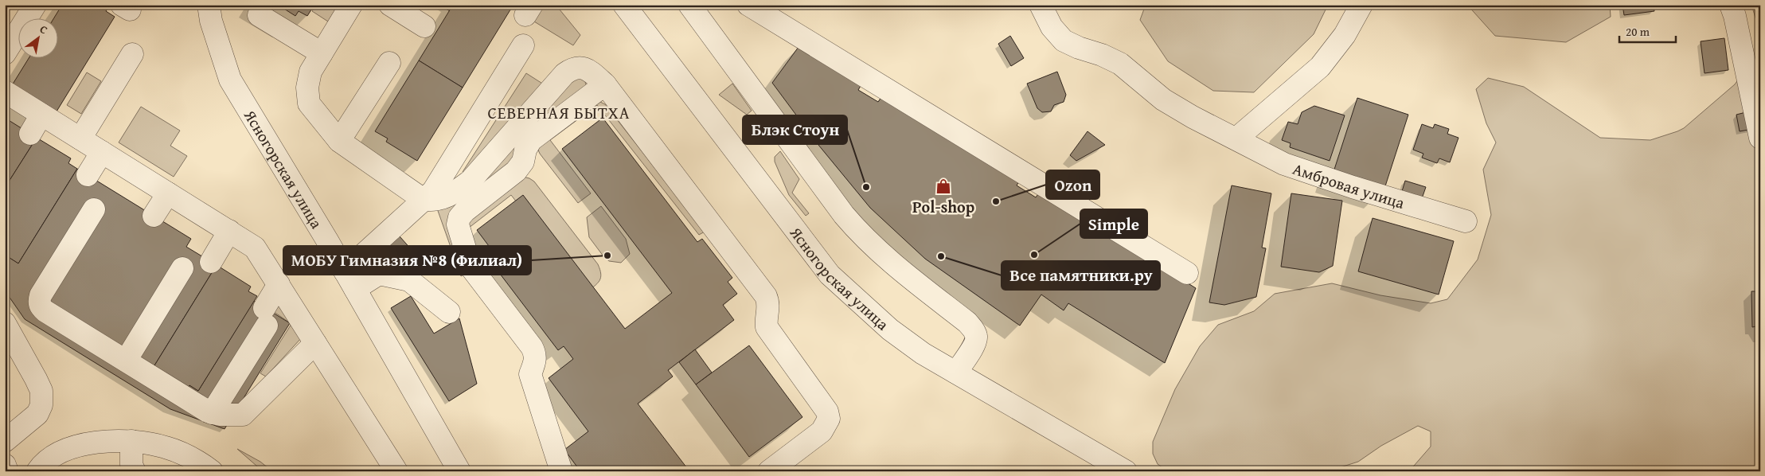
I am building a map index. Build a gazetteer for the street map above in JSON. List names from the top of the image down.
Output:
{
  "streets": {
    "street": ["Ясногорская улица", "Амбровая улица"]
  },
  "districts": ["СЕВЕРНАЯ БЫТХА"],
  "places": {
    "shop": ["Pol-shop"],
    "other": [
      "Блэк Стоун",
      "Ozon",
      "Simple",
      "МОБУ Гимназия №8 (Филиал)",
      "Все памятники.ру"
    ]
  },
  "scale_bar": "20 m",
  "north": "top right"
}
